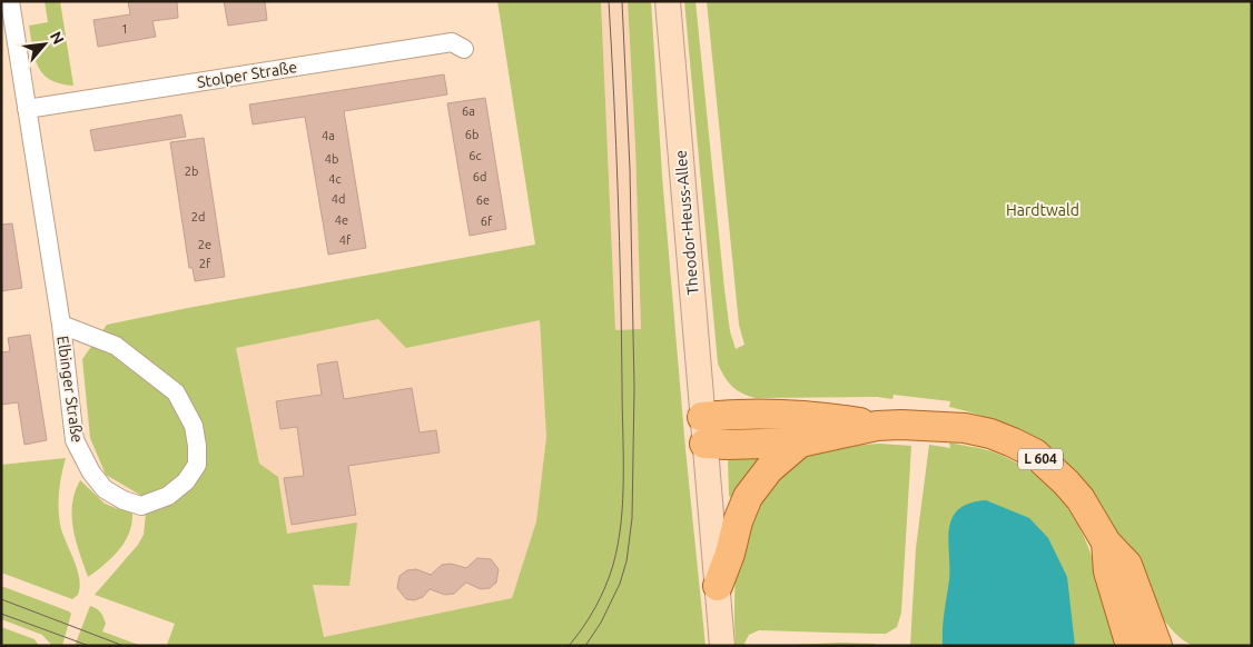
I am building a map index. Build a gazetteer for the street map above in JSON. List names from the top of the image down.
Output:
{
  "streets": {
    "main road": ["Theodor-Heuss-Allee", "L 604"],
    "street": ["Stolper Straße", "Elbinger Straße"]
  },
  "crossings": [
    ["Stolper Straße", "Elbinger Straße"],
    ["Theodor-Heuss-Allee", "L 604"]
  ],
  "parks": ["Hardtwald"],
  "house_numbers": [
    "1",
    "6a",
    "6b",
    "4a",
    "6c",
    "4b",
    "2b",
    "6d",
    "4c",
    "4d",
    "6e",
    "2d",
    "4e",
    "6f",
    "4f",
    "2e",
    "2f"
  ],
  "north": "top right"
}
